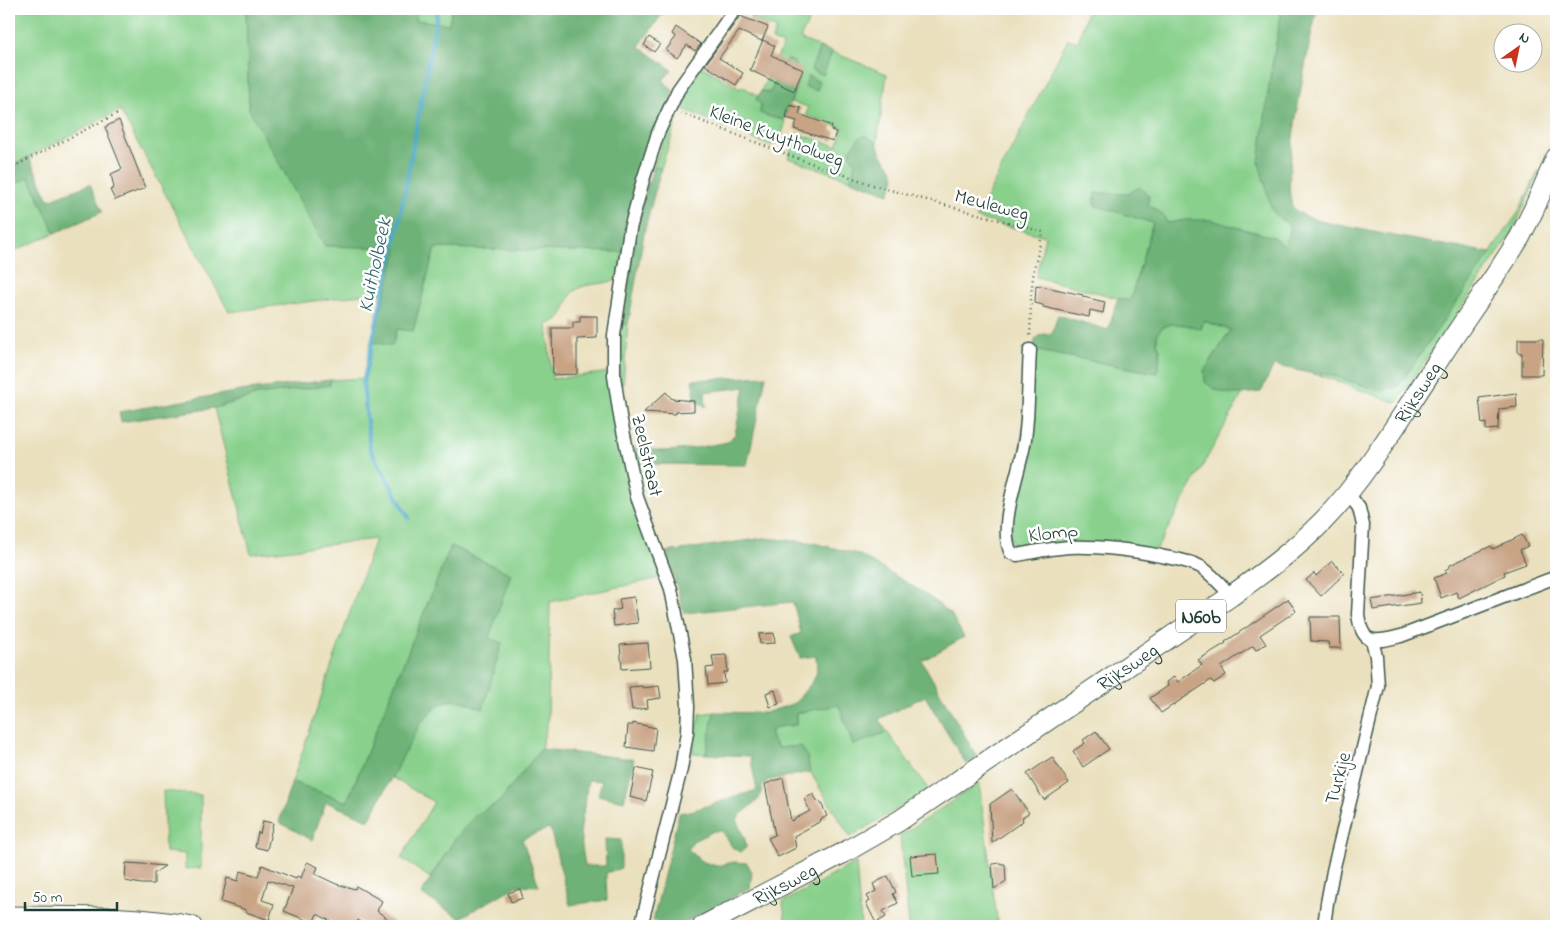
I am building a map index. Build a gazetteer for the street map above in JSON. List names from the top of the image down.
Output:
{
  "streets": {
    "main road": ["Rijksweg", "N60b"],
    "street": ["Zeelstraat", "Klomp", "Turkije"],
    "path": ["Kleine Kuytholweg", "Meuleweg"]
  },
  "crossings": [
    ["Kleine Kuytholweg", "Meuleweg"],
    ["Kleine Kuytholweg", "Zeelstraat"],
    ["Meuleweg", "Klomp"],
    ["Rijksweg", "Klomp"],
    ["Rijksweg", "Turkije"]
  ],
  "water": ["Kuitholbeek"],
  "scale_bar": "50 m",
  "north": "top right"
}
